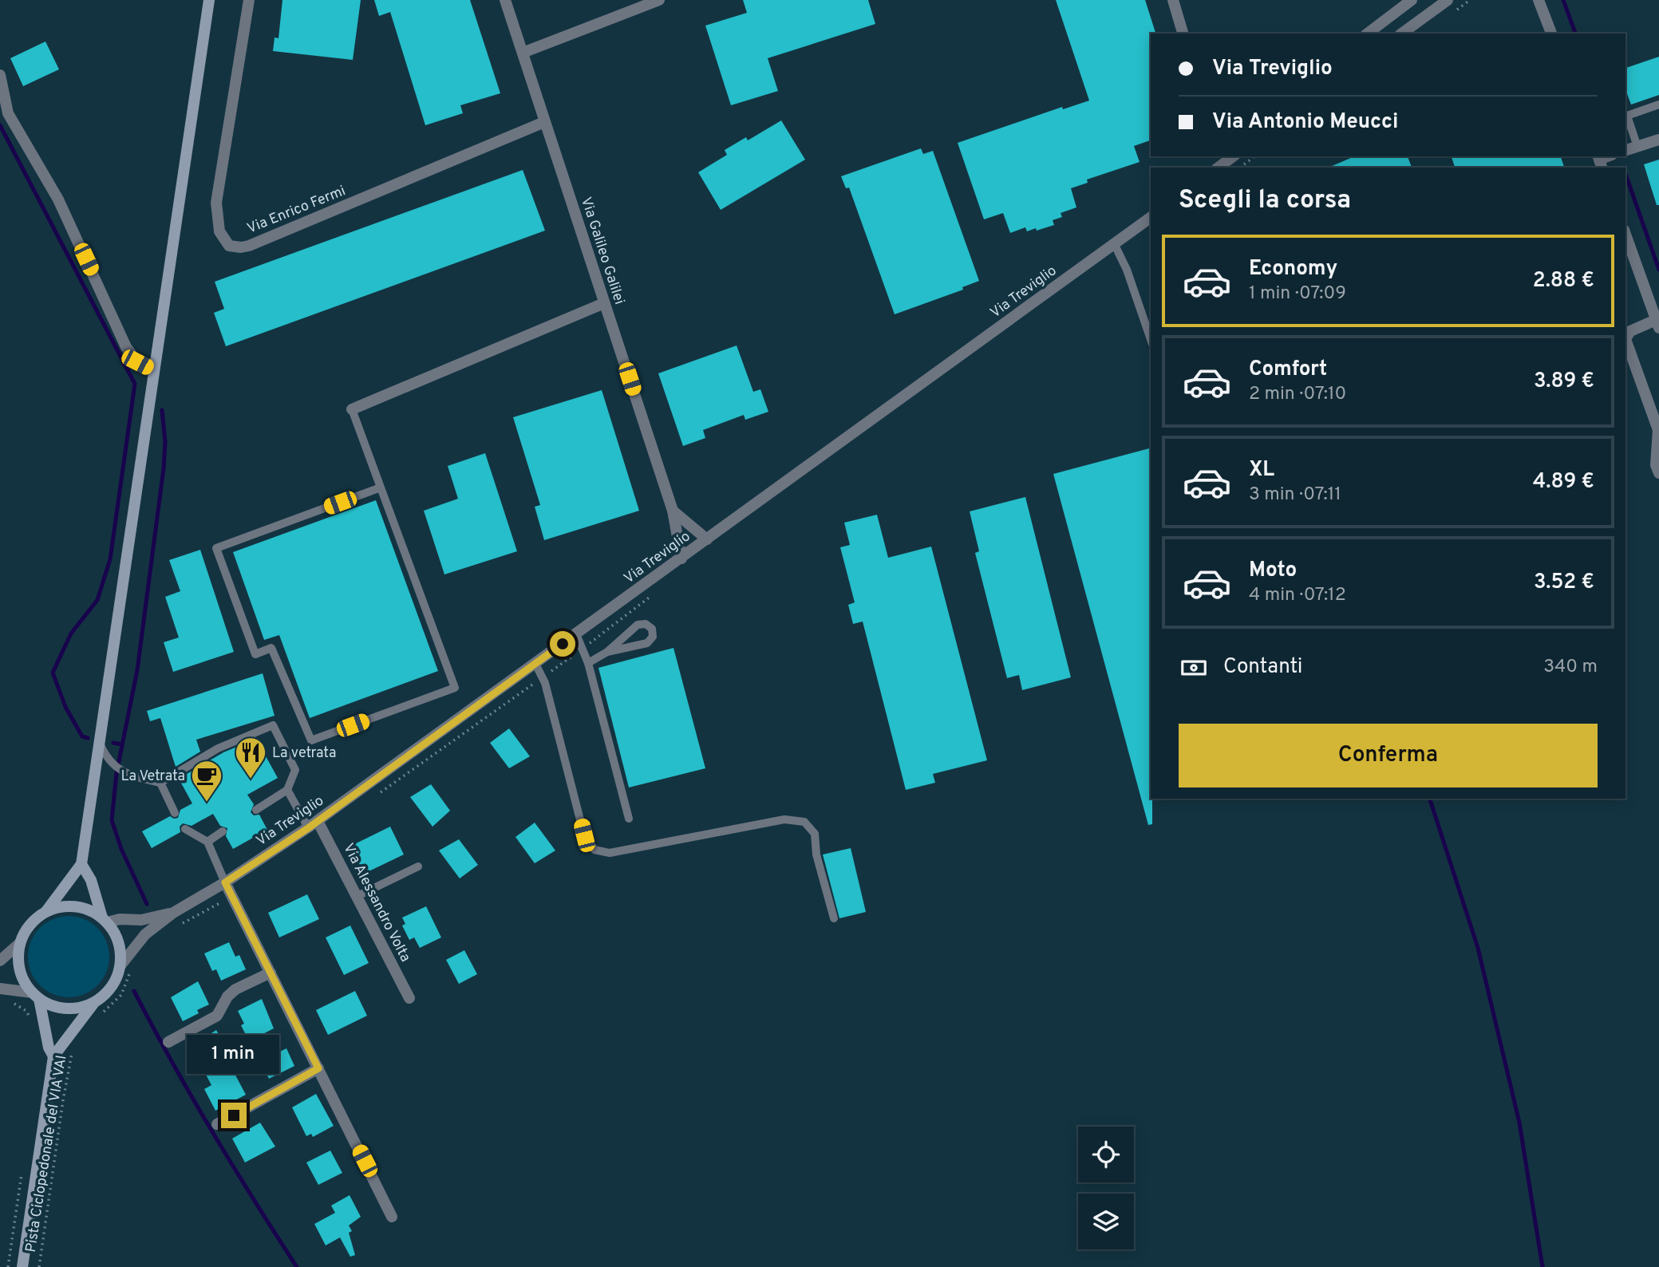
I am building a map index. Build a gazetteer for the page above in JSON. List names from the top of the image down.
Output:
{
  "streets": {
    "street": [
      "Via Enrico Fermi",
      "Via Galileo Galilei",
      "Via Treviglio",
      "Via Alessandro Volta"
    ],
    "path": ["Pista Ciclopedonale del VIA VAI"]
  },
  "crossings": [
    ["Via Enrico Fermi", "Via Galileo Galilei"],
    ["Via Galileo Galilei", "Via Treviglio"],
    ["Via Treviglio", "Via Alessandro Volta"]
  ],
  "places": {
    "restaurant": ["La vetrata"],
    "cafe": ["La Vetrata"]
  },
  "page": {
    "banner": ["Via Treviglio", "Via Antonio Meucci"],
    "heading": "Scegli la corsa",
    "list": [
      {
        "name": "Economy",
        "note": "1 min · 07:09",
        "value": "2.88 €"
      },
      {
        "name": "Comfort",
        "note": "2 min · 07:10",
        "value": "3.89 €"
      },
      {
        "name": "XL",
        "note": "3 min · 07:11",
        "value": "4.89 €"
      },
      {
        "name": "Moto",
        "note": "4 min · 07:12",
        "value": "3.52 €"
      }
    ],
    "pay": ["Contanti", "340 m"],
    "buttons": "Conferma",
    "bubble": "1 min"
  }
}
